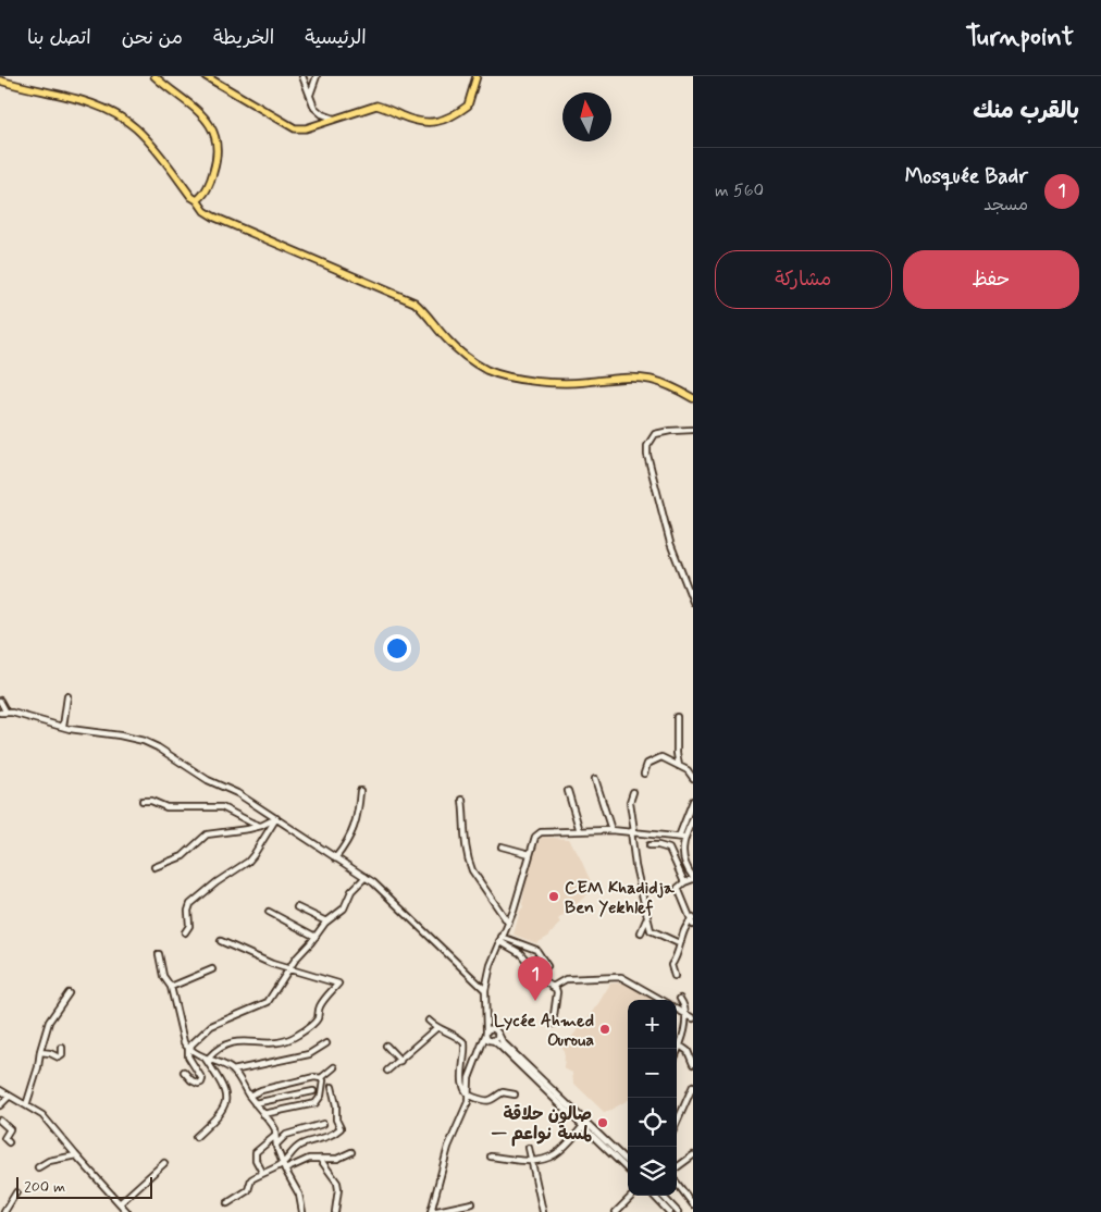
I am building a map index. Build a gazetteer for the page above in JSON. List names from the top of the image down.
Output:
{
  "places": ["CEM Khadidja Ben Yekhlef", "Lycée Ahmed Ouroua", "صالون حلاقة — لمسة نواعم"],
  "scale_bar": "200 m",
  "north": "top",
  "page": {
    "header": "Turnpoint",
    "nav": [
      "الرئيسية",
      "الخريطة",
      "من نحن",
      "اتصل بنا"
    ],
    "heading": "بالقرب منك",
    "list": [
      {
        "mark": "1",
        "name": "Mosquée Badr",
        "note": "مسجد",
        "value": "560 m"
      }
    ],
    "buttons": ["حفظ", "مشاركة"],
    "pins": "1",
    "map_buttons": ["+", "−"],
    "scale": "200 m"
  }
}
